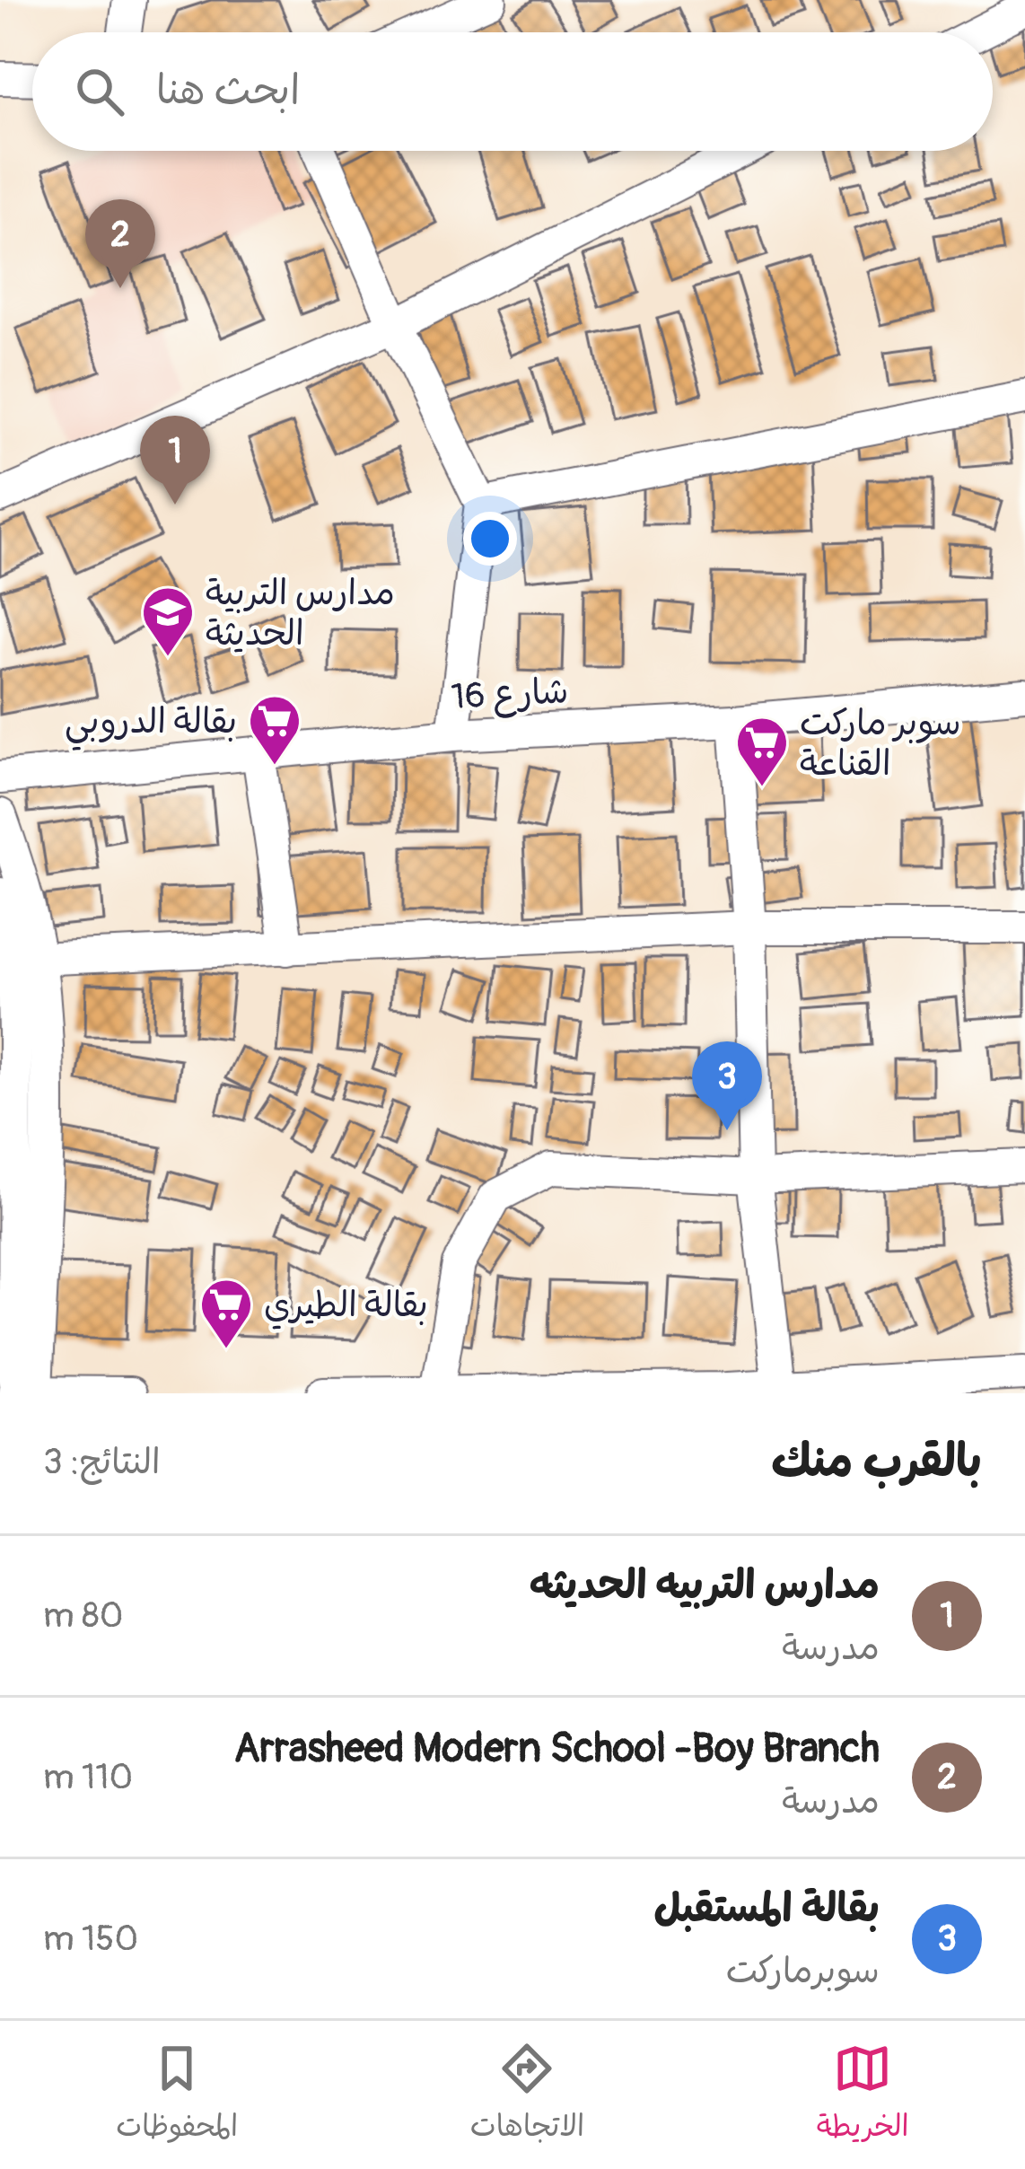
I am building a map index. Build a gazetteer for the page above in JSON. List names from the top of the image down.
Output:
{
  "streets": {
    "street": ["شارع 16"]
  },
  "places": {
    "school or university": ["مدارس التربية الحديثة"],
    "supermarket": ["بقالة الدروبي", "سوبر ماركت القناعة", "بقالة الطيري"]
  },
  "page": {
    "search": "ابحث هنا",
    "pins": ["2", "1", "3"],
    "heading": ["بالقرب منك", "النتائج: 3"],
    "list": [
      {
        "mark": "1",
        "name": "مدارس التربيه الحديثه",
        "note": "مدرسة",
        "value": "80 m"
      },
      {
        "mark": "2",
        "name": "Arrasheed Modern School -Boy Branch",
        "note": "مدرسة",
        "value": "110 m"
      },
      {
        "mark": "3",
        "name": "بقالة المستقبل",
        "note": "سوبرماركت",
        "value": "150 m"
      }
    ],
    "nav": ["الخريطة", "الاتجاهات", "المحفوظات"]
  }
}
